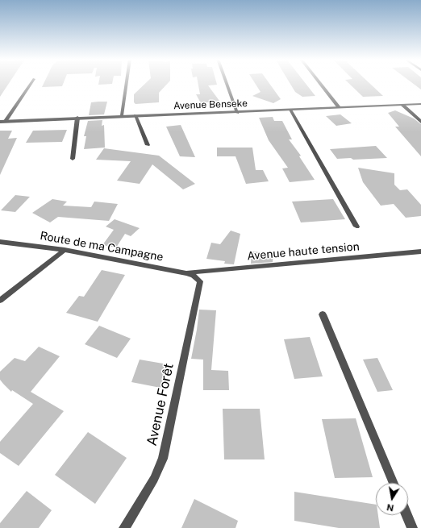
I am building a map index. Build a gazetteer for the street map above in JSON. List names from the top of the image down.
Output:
{
  "streets": {
    "street": [
      "Avenue Benseke",
      "Route de ma Campagne",
      "Avenue haute tension",
      "Avenue Forêt"
    ]
  },
  "crossings": [
    ["Route de ma Campagne", "Avenue haute tension"],
    ["Route de ma Campagne", "Avenue Forêt"]
  ],
  "north": "bottom"
}
